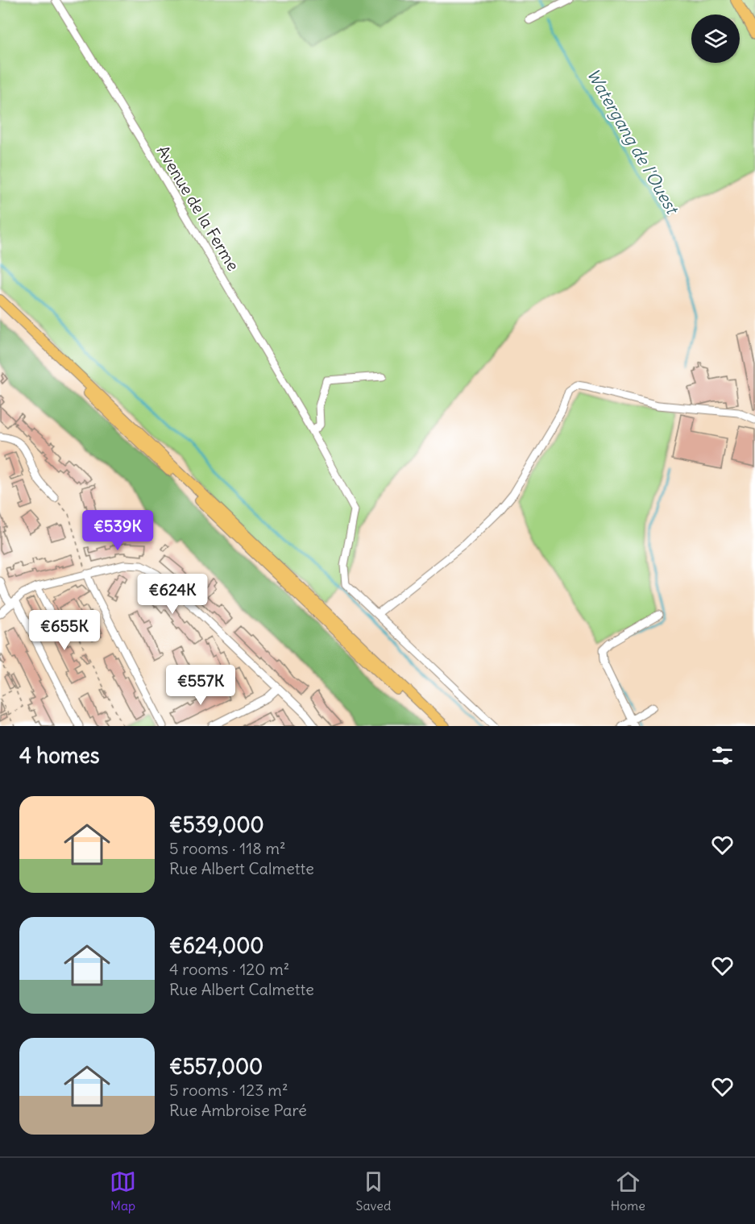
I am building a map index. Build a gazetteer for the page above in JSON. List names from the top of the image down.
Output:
{
  "streets": {
    "street": ["Avenue de la Ferme"]
  },
  "water": ["Watergang de l'Ouest"],
  "page": {
    "price": [
      "€539K",
      "€624K",
      "€655K",
      "€557K"
    ],
    "heading": "4 homes",
    "list": [
      {
        "name": "€539,000",
        "note": "5 rooms · 118 m² · Rue Albert Calmette"
      },
      {
        "name": "€624,000",
        "note": "4 rooms · 120 m² · Rue Albert Calmette"
      },
      {
        "name": "€557,000",
        "note": "5 rooms · 123 m² · Rue Ambroise Paré"
      }
    ],
    "tabs": ["Map", "Saved", "Home"]
  }
}
